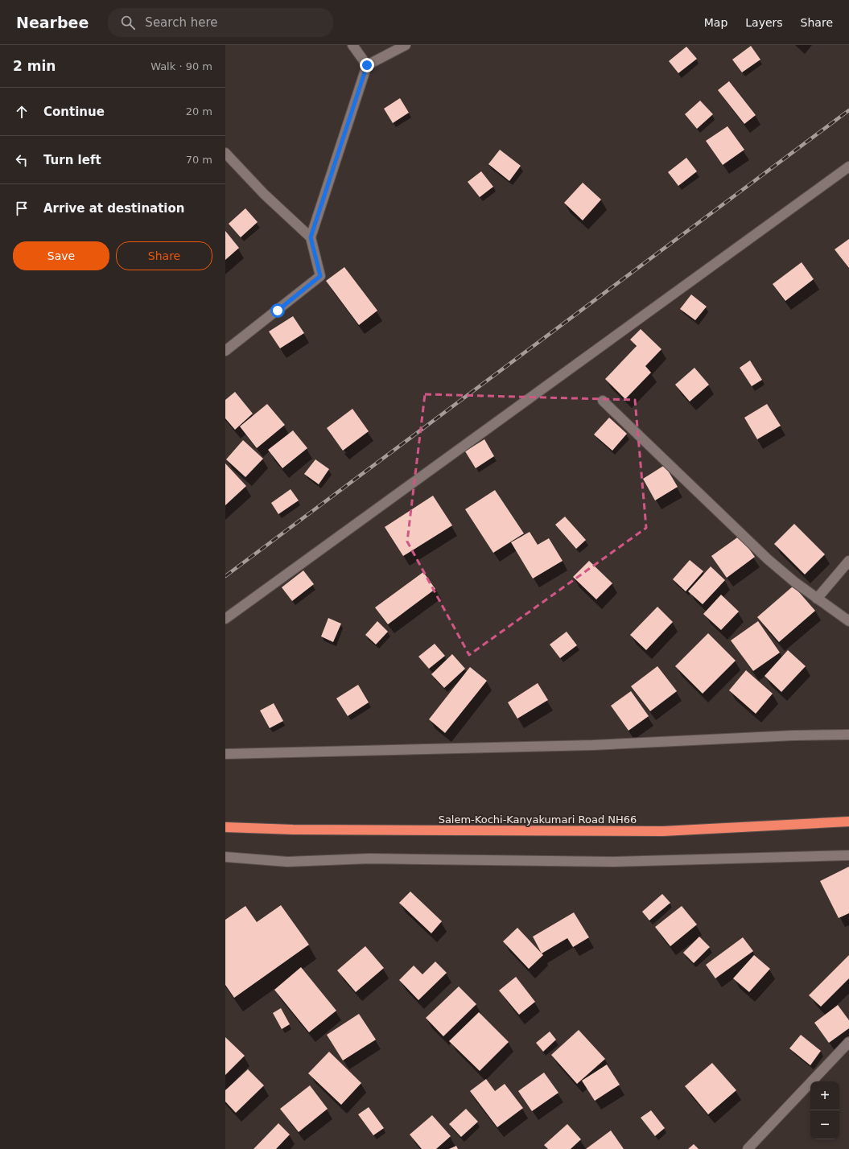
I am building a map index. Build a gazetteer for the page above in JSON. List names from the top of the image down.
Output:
{
  "streets": {
    "highway": ["Salem-Kochi-Kanyakumari Road NH66"]
  },
  "page": {
    "header": "Nearbee",
    "search": "Search here",
    "nav": ["Map", "Layers", "Share"],
    "heading": ["2 min", "Walk · 90 m"],
    "list": [
      ["Continue", "20 m"],
      ["Turn left", "70 m"],
      "Arrive at destination"
    ],
    "buttons": ["Save", "Share"],
    "map_buttons": ["+", "−"]
  }
}
